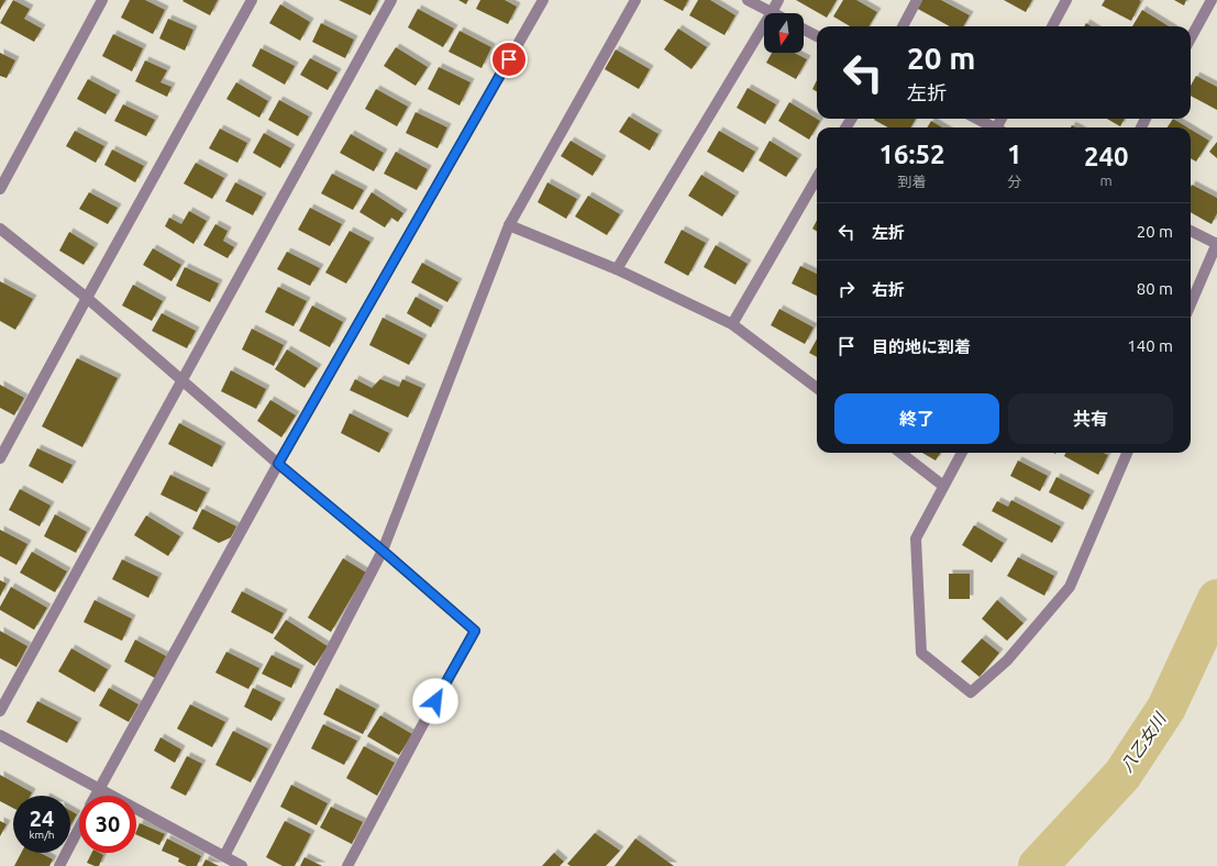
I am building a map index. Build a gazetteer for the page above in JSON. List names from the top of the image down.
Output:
{
  "water": ["八乙女川"],
  "north": "bottom",
  "page": {
    "turn": ["20 m", "左折"],
    "eta": [
      "16:52",
      "到着",
      "1",
      "分",
      "240",
      "m"
    ],
    "list": [
      {
        "name": "左折",
        "value": "20 m"
      },
      {
        "name": "右折",
        "value": "80 m"
      },
      {
        "name": "目的地に到着",
        "value": "140 m"
      }
    ],
    "buttons": ["終了", "共有"],
    "speed": "24 km/h",
    "limit": "30"
  }
}
